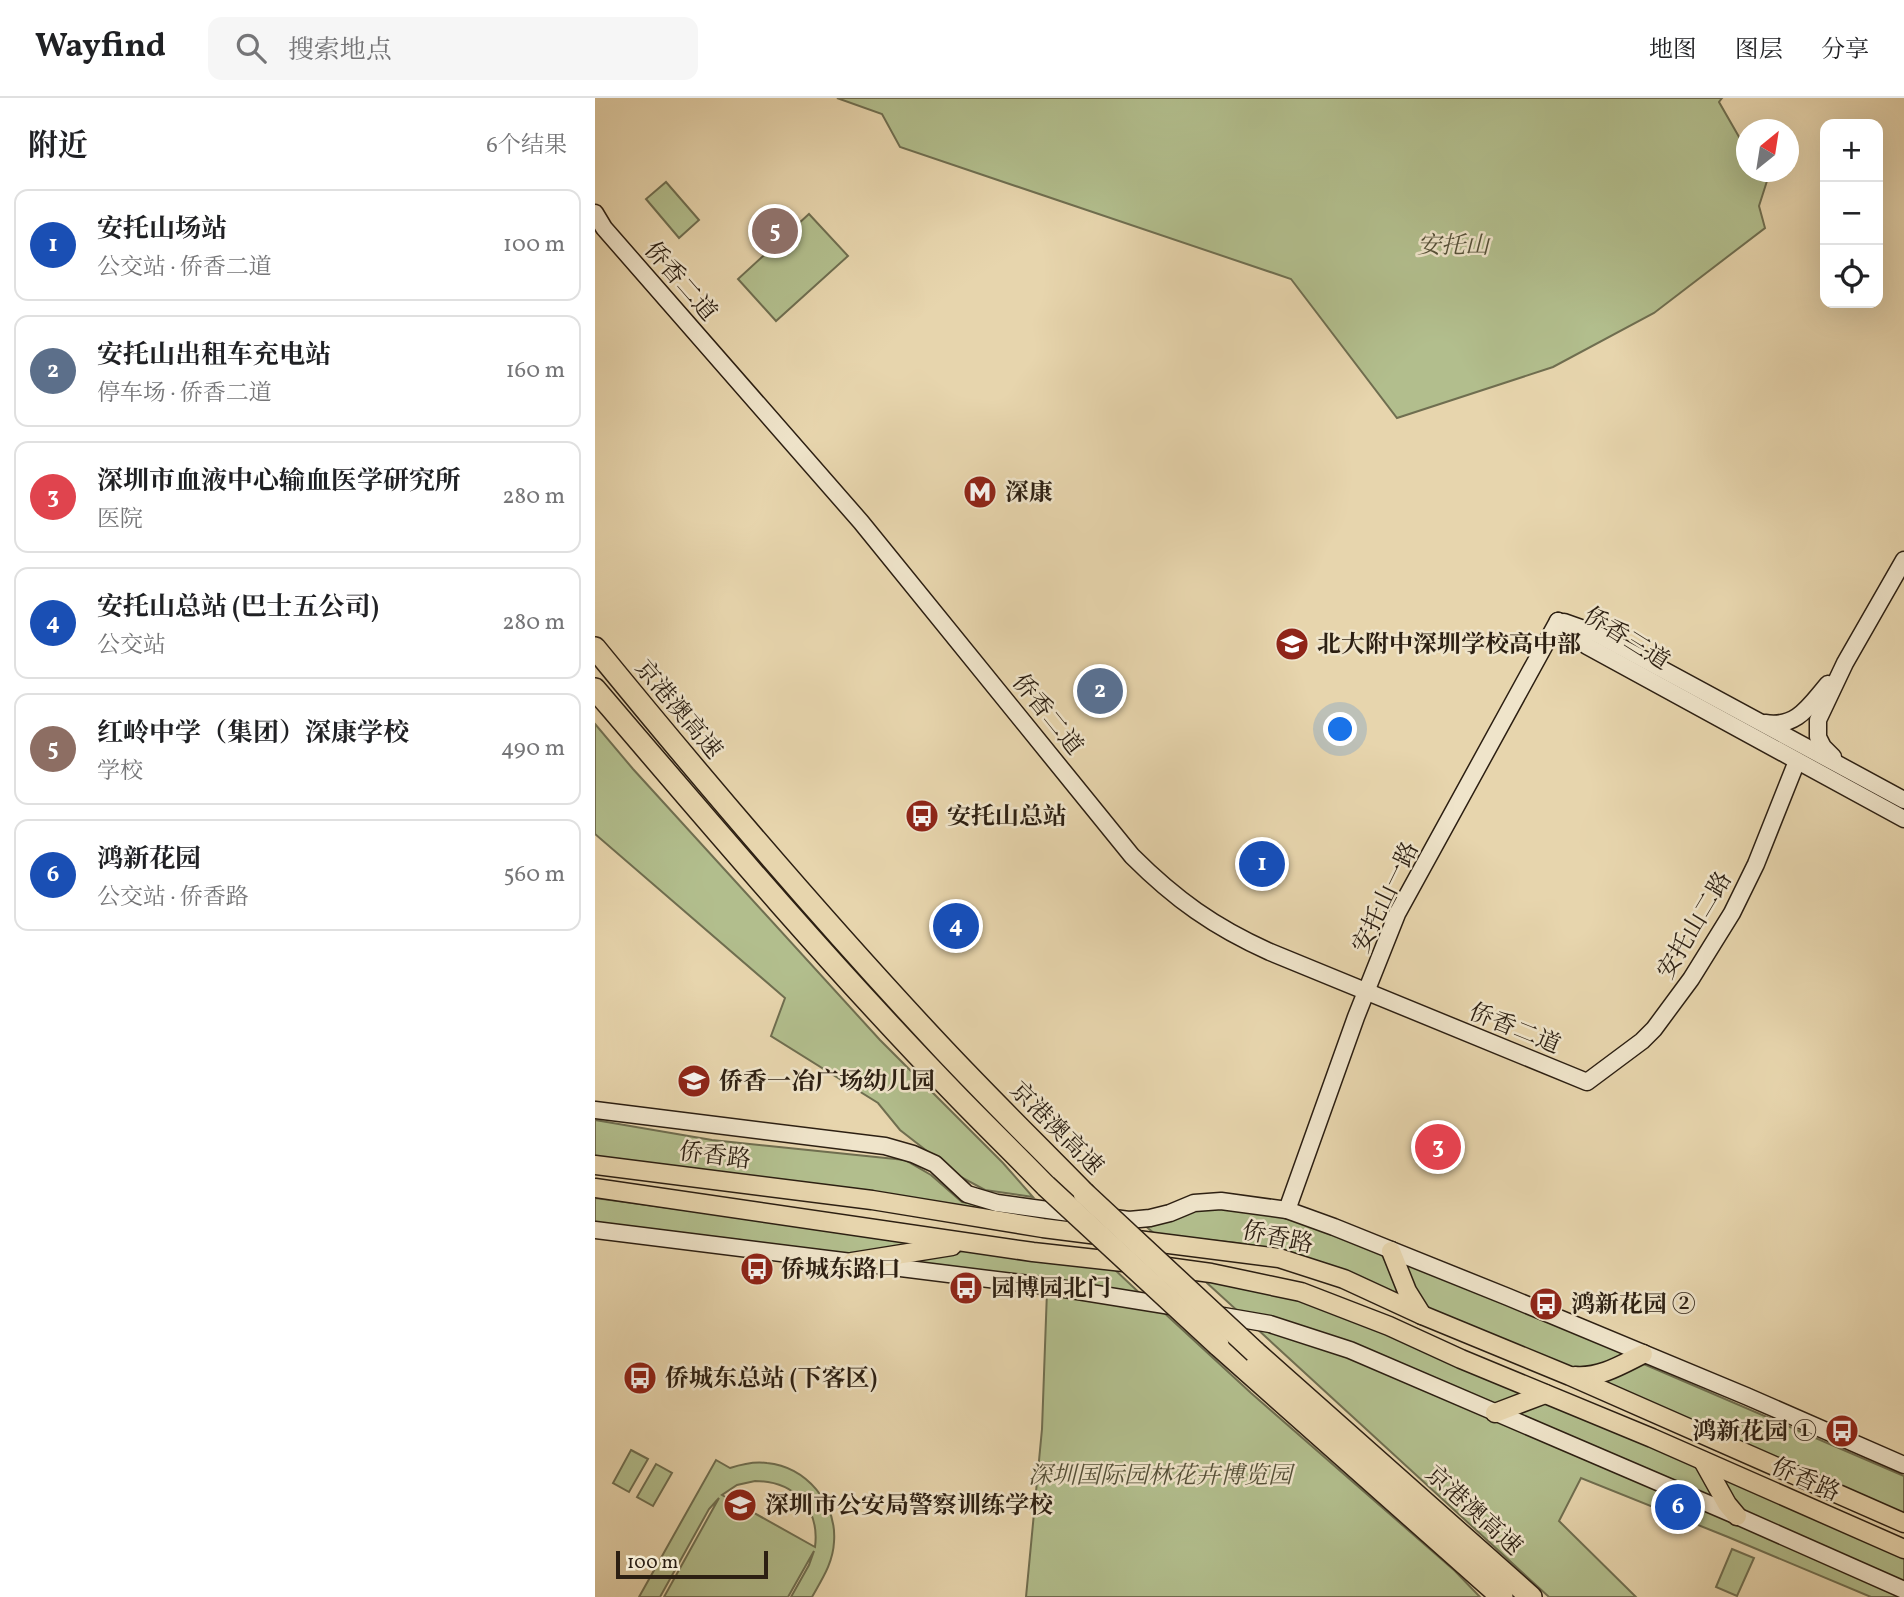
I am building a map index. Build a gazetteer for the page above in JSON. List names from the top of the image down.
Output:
{
  "streets": {
    "highway": ["京港澳高速"],
    "main road": ["侨香路"],
    "street": [
      "侨香二道",
      "侨香三道",
      "安托山一路",
      "安托山二路"
    ]
  },
  "crossings": [
    ["侨香二道", "安托山一路"],
    ["侨香二道", "安托山二路"],
    ["侨香三道", "安托山一路"],
    ["侨香三道", "安托山二路"]
  ],
  "parks": ["安托山", "深圳国际园林花卉博览园"],
  "places": {
    "metro station": ["深康"],
    "school or university": ["北大附中深圳学校高中部", "侨香一冶广场幼儿园", "深圳市公安局警察训练学校"],
    "bus stop": [
      "安托山总站",
      "侨城东路口",
      "园博园北门",
      "鸿新花园 ②",
      "侨城东总站 (下客区)",
      "鸿新花园 ①"
    ]
  },
  "scale_bar": "100 m",
  "north": "top right",
  "page": {
    "header": "Wayfind",
    "search": "搜索地点",
    "nav": ["地图", "图层", "分享"],
    "heading": ["附近", "6个结果"],
    "map_buttons": ["+", "−"],
    "list": [
      {
        "mark": "1",
        "name": "安托山场站",
        "note": "公交站 · 侨香二道",
        "value": "100 m"
      },
      {
        "mark": "2",
        "name": "安托山出租车充电站",
        "note": "停车场 · 侨香二道",
        "value": "160 m"
      },
      {
        "mark": "3",
        "name": "深圳市血液中心输血医学研究所",
        "note": "医院",
        "value": "280 m"
      },
      {
        "mark": "4",
        "name": "安托山总站 (巴士五公司)",
        "note": "公交站",
        "value": "280 m"
      },
      {
        "mark": "5",
        "name": "红岭中学（集团）深康学校",
        "note": "学校",
        "value": "490 m"
      },
      {
        "mark": "6",
        "name": "鸿新花园",
        "note": "公交站 · 侨香路",
        "value": "560 m"
      }
    ],
    "pins": [
      "5",
      "2",
      "1",
      "4",
      "3",
      "6"
    ],
    "scale": "100 m"
  }
}
